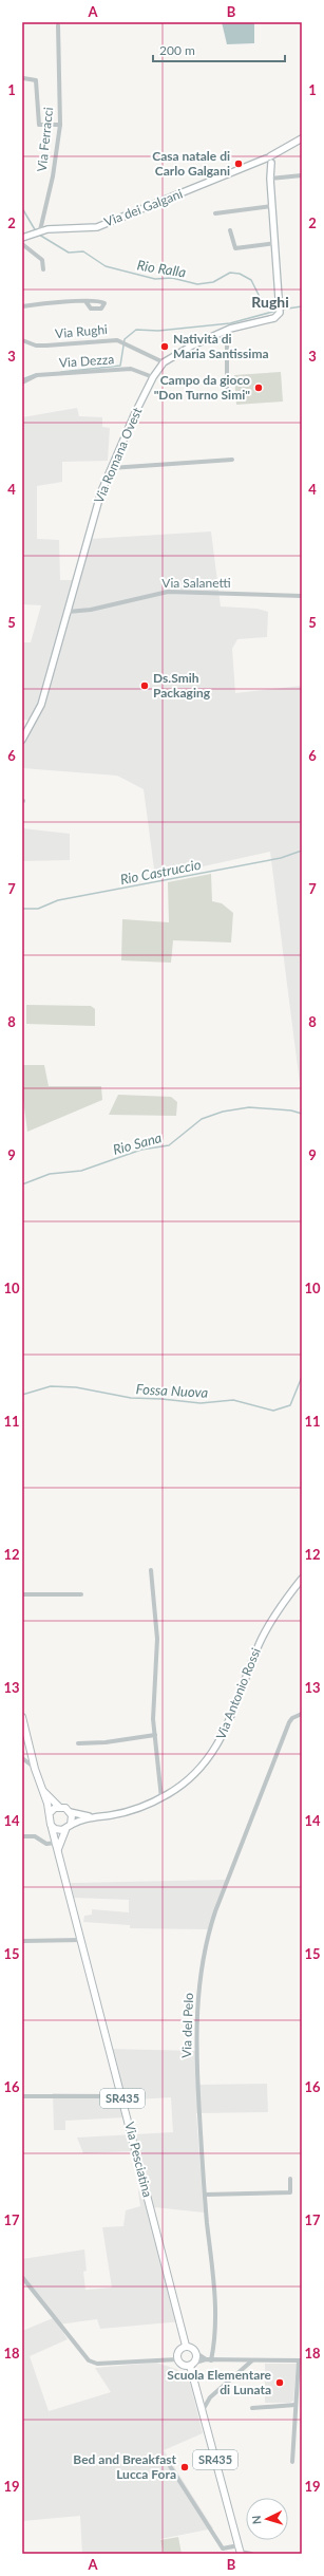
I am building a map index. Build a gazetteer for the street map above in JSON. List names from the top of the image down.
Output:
{
  "streets": {
    "main road": ["SR435", "Via Pesciatina"],
    "street": [
      "Via Ferracci",
      "Via dei Galgani",
      "Via Rughi",
      "Via Dezza",
      "Via Romana Ovest",
      "Via Salanetti",
      "Via Antonio Rossi",
      "Via del Pelo"
    ]
  },
  "crossings": [
    ["Via Ferracci", "Via dei Galgani"],
    ["Via dei Galgani", "Via Romana Ovest"],
    ["Via Rughi", "Via Romana Ovest"],
    ["Via Dezza", "Via Romana Ovest"],
    ["Via Romana Ovest", "Via Salanetti"],
    ["SR435", "Via Pesciatina"]
  ],
  "districts": ["Rughi"],
  "water": [
    "Rio Ralla",
    "Rio Castruccio",
    "Rio Sana",
    "Fossa Nuova"
  ],
  "places": [
    "Casa natale di Carlo Galgani",
    "Natività di Maria Santissima",
    "Campo da gioco \"Don Turno Simi\"",
    "Ds.Smih Packaging",
    "Scuola Elementare di Lunata",
    "Bed and Breakfast Lucca Fora"
  ],
  "scale_bar": "200 m",
  "north": "left",
  "grid": {
    "columns": ["A", "B"],
    "rows": [
      "1",
      "2",
      "3",
      "4",
      "5",
      "6",
      "7",
      "8",
      "9",
      "10",
      "11",
      "12",
      "13",
      "14",
      "15",
      "16",
      "17",
      "18",
      "19"
    ]
  }
}
